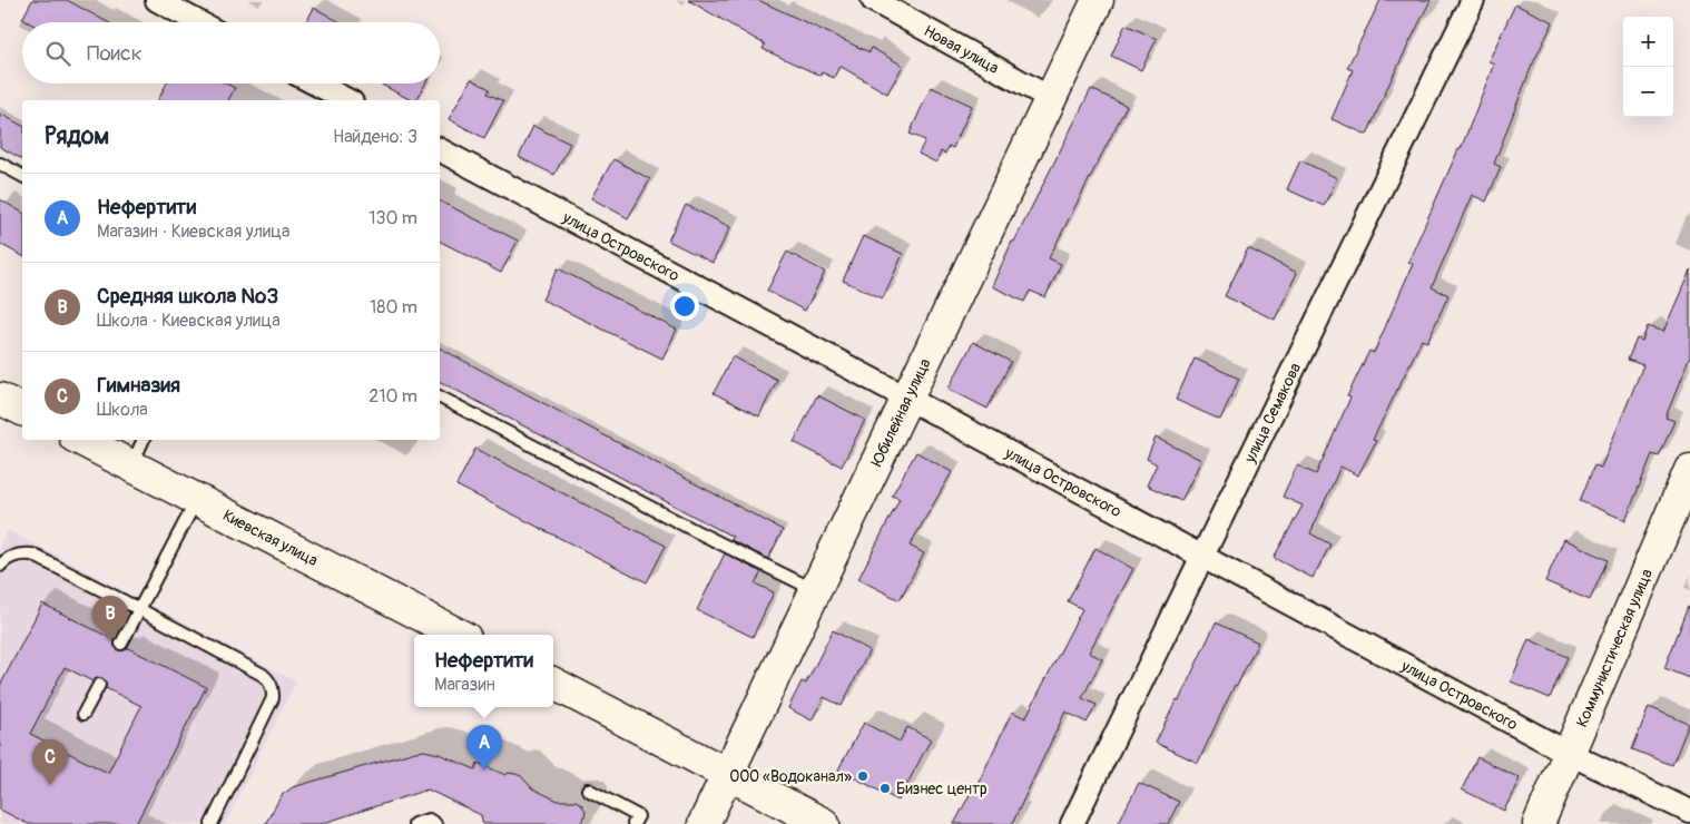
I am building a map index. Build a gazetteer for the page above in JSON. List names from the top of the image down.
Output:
{
  "streets": {
    "street": [
      "Новая улица",
      "улица Островского",
      "Юбилейная улица",
      "улица Семакова",
      "Киевская улица",
      "Коммунистическая улица"
    ]
  },
  "crossings": [
    ["Новая улица", "Юбилейная улица"],
    ["улица Островского", "Юбилейная улица"],
    ["улица Островского", "улица Семакова"],
    ["улица Островского", "Коммунистическая улица"]
  ],
  "places": ["ООО «Водоканал»", "Бизнес центр"],
  "page": {
    "map_buttons": ["+", "−"],
    "search": "Поиск",
    "heading": ["Рядом", "Найдено: 3"],
    "list": [
      {
        "mark": "A",
        "name": "Нефертити",
        "note": "Магазин · Киевская улица",
        "value": "130 m"
      },
      {
        "mark": "B",
        "name": "Средняя школа №3",
        "note": "Школа · Киевская улица",
        "value": "180 m"
      },
      {
        "mark": "C",
        "name": "Гимназия",
        "note": "Школа",
        "value": "210 m"
      }
    ],
    "pins": ["B", "A", "C"],
    "popup": ["Нефертити", "Магазин"]
  }
}
